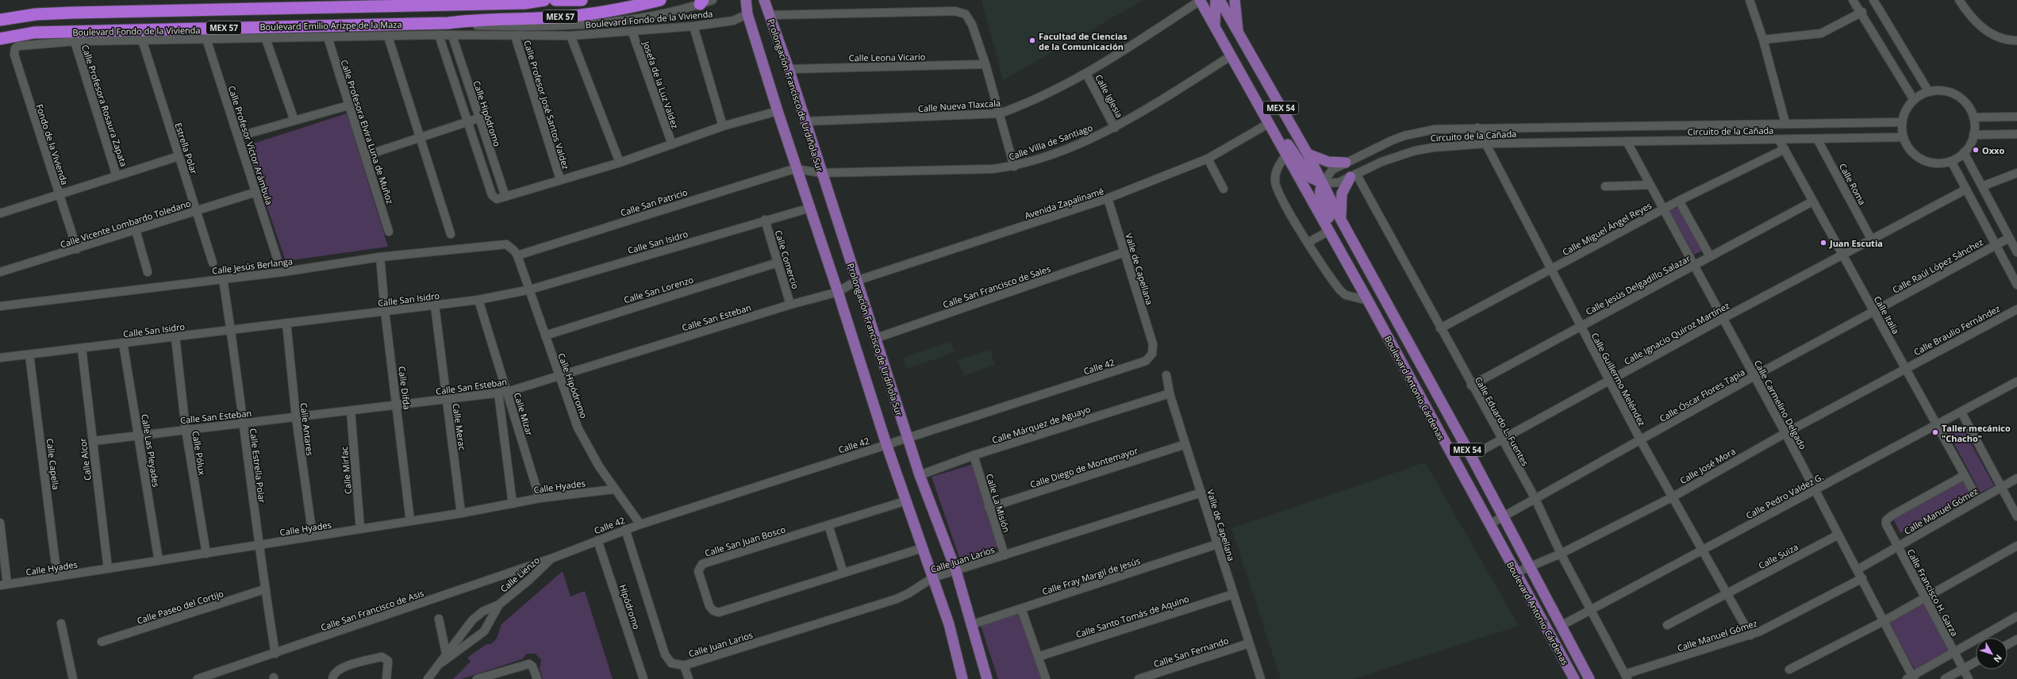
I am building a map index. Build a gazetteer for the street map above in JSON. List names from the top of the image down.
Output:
{
  "streets": {
    "highway": ["MEX 57", "Boulevard Emilio Arizpe de la Maza"],
    "main road": ["Prolongación Francisco de Urdiñola Sur", "MEX 54", "Boulevard Antonio Cárdenas"],
    "street": [
      "Boulevard Fondo de la Vivienda",
      "Calle Leona Vicario",
      "Josefa de la Luz Valdez",
      "Calle Iglesia",
      "Calle Profesor José Santos Valdez",
      "Calle Profesora Rosaura Zapata",
      "Calle Nueva Tlaxcala",
      "Calle Hipódromo",
      "Circuito de la Cañada",
      "Calle Profesora Elvira Luna de Muñoz",
      "Calle Villa de Santiago",
      "Fondo de la Vivienda",
      "Calle Profesor Víctor Arámbula",
      "Estrella Polar",
      "Calle Roma",
      "Calle San Patricio",
      "Avenida Zapalinamé",
      "Calle Vicente Lombardo Toledano",
      "Calle Miguel Ángel Reyes",
      "Calle San Isidro",
      "Calle Comercio",
      "Calle Jesús Berlanga",
      "Calle Raúl López Sánchez",
      "Valle de Capellana",
      "Calle Jesús Delgadillo Salazar",
      "Calle San Francisco de Sales",
      "Calle San Lorenzo",
      "Calle Italia",
      "Calle San Esteban",
      "Calle Braulio Fernández",
      "Calle Ignacio Quiroz Martínez",
      "Calle 42",
      "Calle Guillermo Meléndez",
      "Calle Difda",
      "Calle Óscar Flores Tapia",
      "Calle Carmelino Delgado",
      "Calle Mizar",
      "Calle Eduardo L. Fuentes",
      "Calle Márquez de Aguayo",
      "Calle Merac",
      "Calle Antares",
      "Calle Las Pleyades",
      "Calle Pólux",
      "Calle Alcor",
      "Calle Capella",
      "Calle Estrella Polar",
      "Calle José Mora",
      "Calle Diego de Montemayor",
      "Calle Mirfac",
      "Calle Hyades",
      "Calle Pedro Valdez G.",
      "Calle La Misión",
      "Calle Manuel Gómez",
      "Calle San Juan Bosco",
      "Calle Suiza",
      "Calle Juan Larios",
      "Calle Lienzo",
      "Calle Fray Margil de Jesús",
      "Calle Francisco H. Garza",
      "Calle Paseo del Cortijo",
      "Hipódromo",
      "Calle San Francisco de Asis",
      "Calle Santo Tomás de Aquino",
      "Calle San Fernando"
    ]
  },
  "crossings": [
    ["Boulevard Fondo de la Vivienda", "Josefa de la Luz Valdez"],
    ["Boulevard Fondo de la Vivienda", "Calle Profesor José Santos Valdez"],
    ["Boulevard Fondo de la Vivienda", "Calle Profesora Rosaura Zapata"],
    ["Boulevard Fondo de la Vivienda", "Calle Hipódromo"],
    ["Boulevard Fondo de la Vivienda", "Calle Profesora Elvira Luna de Muñoz"],
    ["Boulevard Fondo de la Vivienda", "Fondo de la Vivienda"],
    ["Boulevard Fondo de la Vivienda", "Calle Profesor Víctor Arámbula"],
    ["Boulevard Fondo de la Vivienda", "Estrella Polar"],
    ["Calle Leona Vicario", "Prolongación Francisco de Urdiñola Sur"],
    ["Prolongación Francisco de Urdiñola Sur", "Calle Nueva Tlaxcala"],
    ["Prolongación Francisco de Urdiñola Sur", "Calle Villa de Santiago"],
    ["Prolongación Francisco de Urdiñola Sur", "Avenida Zapalinamé"],
    ["Prolongación Francisco de Urdiñola Sur", "Calle San Francisco de Sales"],
    ["Prolongación Francisco de Urdiñola Sur", "Calle San Esteban"],
    ["Prolongación Francisco de Urdiñola Sur", "Calle 42"],
    ["Prolongación Francisco de Urdiñola Sur", "Calle Márquez de Aguayo"],
    ["Prolongación Francisco de Urdiñola Sur", "Calle Juan Larios"],
    ["Prolongación Francisco de Urdiñola Sur", "Calle Fray Margil de Jesús"],
    ["Calle Iglesia", "Calle Nueva Tlaxcala"],
    ["Calle Iglesia", "Calle Villa de Santiago"],
    ["Calle Nueva Tlaxcala", "MEX 54"],
    ["MEX 54", "Circuito de la Cañada"],
    ["MEX 54", "Calle Villa de Santiago"],
    ["MEX 54", "Avenida Zapalinamé"],
    ["MEX 54", "Boulevard Antonio Cárdenas"],
    ["Calle Hipódromo", "Calle San Patricio"],
    ["Calle Hipódromo", "Calle San Isidro"],
    ["Calle Hipódromo", "Calle Jesús Berlanga"],
    ["Calle Hipódromo", "Calle San Lorenzo"],
    ["Calle Hipódromo", "Calle San Esteban"],
    ["Calle Hipódromo", "Calle 42"],
    ["Calle Hipódromo", "Calle Hyades"],
    ["Circuito de la Cañada", "Calle Roma"],
    ["Circuito de la Cañada", "Calle Italia"],
    ["Circuito de la Cañada", "Calle Guillermo Meléndez"],
    ["Circuito de la Cañada", "Boulevard Antonio Cárdenas"],
    ["Circuito de la Cañada", "Calle Carmelino Delgado"],
    ["Circuito de la Cañada", "Calle Eduardo L. Fuentes"],
    ["Calle Villa de Santiago", "Calle San Patricio"],
    ["Fondo de la Vivienda", "Calle Vicente Lombardo Toledano"],
    ["Calle Profesor Víctor Arámbula", "Calle Vicente Lombardo Toledano"],
    ["Estrella Polar", "Calle Vicente Lombardo Toledano"],
    ["Calle Roma", "Calle Ignacio Quiroz Martínez"],
    ["Avenida Zapalinamé", "Valle de Capellana"],
    ["Avenida Zapalinamé", "Calle San Esteban"],
    ["Calle Miguel Ángel Reyes", "Calle Italia"],
    ["Calle Miguel Ángel Reyes", "Calle Guillermo Meléndez"],
    ["Calle Miguel Ángel Reyes", "Calle Carmelino Delgado"],
    ["Calle Miguel Ángel Reyes", "Calle Eduardo L. Fuentes"],
    ["Calle San Isidro", "Calle Comercio"],
    ["Calle San Isidro", "Calle Difda"],
    ["Calle San Isidro", "Calle Mizar"],
    ["Calle San Isidro", "Calle Merac"],
    ["Calle San Isidro", "Calle Antares"],
    ["Calle San Isidro", "Calle Las Pleyades"],
    ["Calle San Isidro", "Calle Pólux"],
    ["Calle San Isidro", "Calle Alcor"],
    ["Calle San Isidro", "Calle Capella"],
    ["Calle San Isidro", "Calle Estrella Polar"],
    ["Calle Comercio", "Calle San Lorenzo"],
    ["Calle Comercio", "Calle San Esteban"],
    ["Calle Jesús Berlanga", "Calle Difda"],
    ["Calle Jesús Berlanga", "Calle Estrella Polar"],
    ["Calle Raúl López Sánchez", "Calle Italia"],
    ["Calle Raúl López Sánchez", "Calle Óscar Flores Tapia"],
    ["Valle de Capellana", "Calle San Francisco de Sales"],
    ["Valle de Capellana", "Calle 42"],
    ["Valle de Capellana", "Calle Márquez de Aguayo"],
    ["Valle de Capellana", "Calle Diego de Montemayor"],
    ["Valle de Capellana", "Calle Juan Larios"],
    ["Valle de Capellana", "Calle Fray Margil de Jesús"],
    ["Valle de Capellana", "Calle Santo Tomás de Aquino"],
    ["Valle de Capellana", "Calle San Fernando"],
    ["Calle Jesús Delgadillo Salazar", "Calle Italia"],
    ["Calle Jesús Delgadillo Salazar", "Calle Guillermo Meléndez"],
    ["Calle Jesús Delgadillo Salazar", "Calle Carmelino Delgado"],
    ["Calle Jesús Delgadillo Salazar", "Calle Eduardo L. Fuentes"],
    ["Calle Italia", "Calle Braulio Fernández"],
    ["Calle Italia", "Calle Ignacio Quiroz Martínez"],
    ["Calle Italia", "Calle Óscar Flores Tapia"],
    ["Calle Italia", "Calle José Mora"],
    ["Calle Italia", "Calle Pedro Valdez G."],
    ["Calle Italia", "Calle Manuel Gómez"],
    ["Calle Italia", "Calle Francisco H. Garza"],
    ["Calle San Esteban", "Calle Difda"],
    ["Calle San Esteban", "Calle Mizar"],
    ["Calle San Esteban", "Calle Merac"],
    ["Calle San Esteban", "Calle Antares"],
    ["Calle San Esteban", "Calle Las Pleyades"],
    ["Calle San Esteban", "Calle Pólux"],
    ["Calle San Esteban", "Calle Alcor"],
    ["Calle San Esteban", "Calle Estrella Polar"],
    ["Calle San Esteban", "Calle Mirfac"],
    ["Calle Braulio Fernández", "Calle José Mora"],
    ["Calle Ignacio Quiroz Martínez", "Calle Guillermo Meléndez"],
    ["Calle Ignacio Quiroz Martínez", "Boulevard Antonio Cárdenas"],
    ["Calle Ignacio Quiroz Martínez", "Calle Carmelino Delgado"],
    ["Calle Ignacio Quiroz Martínez", "Calle Eduardo L. Fuentes"],
    ["Calle 42", "Calle Lienzo"],
    ["Calle 42", "Hipódromo"],
    ["Calle 42", "Calle San Francisco de Asis"],
    ["Calle Guillermo Meléndez", "Calle Óscar Flores Tapia"],
    ["Calle Guillermo Meléndez", "Calle José Mora"],
    ["Calle Guillermo Meléndez", "Calle Pedro Valdez G."],
    ["Calle Guillermo Meléndez", "Calle Manuel Gómez"],
    ["Calle Guillermo Meléndez", "Calle Suiza"],
    ["Calle Difda", "Calle Hyades"],
    ["Boulevard Antonio Cárdenas", "Calle Óscar Flores Tapia"],
    ["Boulevard Antonio Cárdenas", "Calle José Mora"],
    ["Boulevard Antonio Cárdenas", "Calle Pedro Valdez G."],
    ["Calle Óscar Flores Tapia", "Calle Carmelino Delgado"],
    ["Calle Óscar Flores Tapia", "Calle Eduardo L. Fuentes"],
    ["Calle Carmelino Delgado", "Calle José Mora"],
    ["Calle Carmelino Delgado", "Calle Pedro Valdez G."],
    ["Calle Carmelino Delgado", "Calle Manuel Gómez"],
    ["Calle Carmelino Delgado", "Calle Suiza"],
    ["Calle Mizar", "Calle Hyades"],
    ["Calle Eduardo L. Fuentes", "Calle José Mora"],
    ["Calle Eduardo L. Fuentes", "Calle Pedro Valdez G."],
    ["Calle Eduardo L. Fuentes", "Calle Manuel Gómez"],
    ["Calle Márquez de Aguayo", "Calle La Misión"],
    ["Calle Merac", "Calle Hyades"],
    ["Calle Antares", "Calle Hyades"],
    ["Calle Las Pleyades", "Calle Hyades"],
    ["Calle Pólux", "Calle Hyades"],
    ["Calle Alcor", "Calle Hyades"],
    ["Calle Capella", "Calle Hyades"],
    ["Calle Estrella Polar", "Calle Hyades"],
    ["Calle Estrella Polar", "Calle Paseo del Cortijo"],
    ["Calle Estrella Polar", "Calle San Francisco de Asis"],
    ["Calle Diego de Montemayor", "Calle La Misión"],
    ["Calle Mirfac", "Calle Hyades"],
    ["Calle La Misión", "Calle Juan Larios"],
    ["Calle Manuel Gómez", "Calle Francisco H. Garza"],
    ["Calle Lienzo", "Calle San Francisco de Asis"]
  ],
  "places": [
    "Facultad de Ciencias de la Comunicación",
    "Oxxo",
    "Juan Escutia",
    "Taller mecánico \"Chacho\""
  ],
  "north": "bottom right"
}
